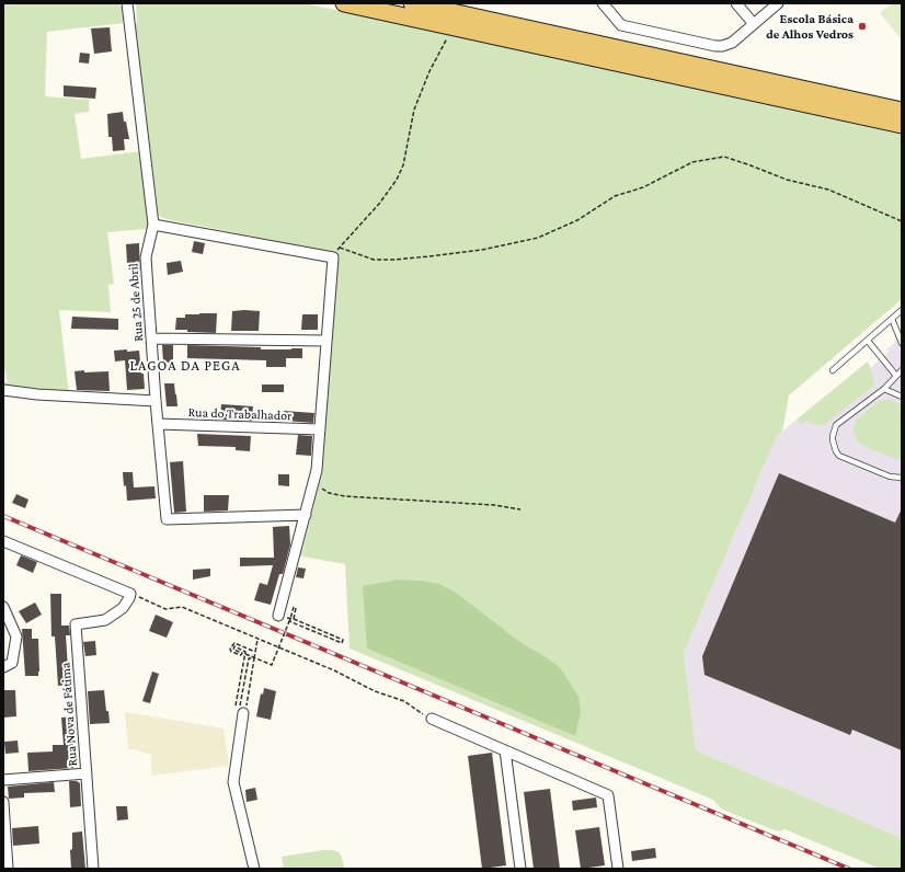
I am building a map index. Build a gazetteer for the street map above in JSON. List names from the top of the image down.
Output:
{
  "streets": {
    "street": ["Rua 25 de Abril", "Rua do Trabalhador", "Rua Nova de Fátima"]
  },
  "crossings": [
    ["Rua 25 de Abril", "Rua do Trabalhador"]
  ],
  "districts": ["LAGOA DA PEGA"],
  "places": ["Escola Básica de Alhos Vedros"]
}
